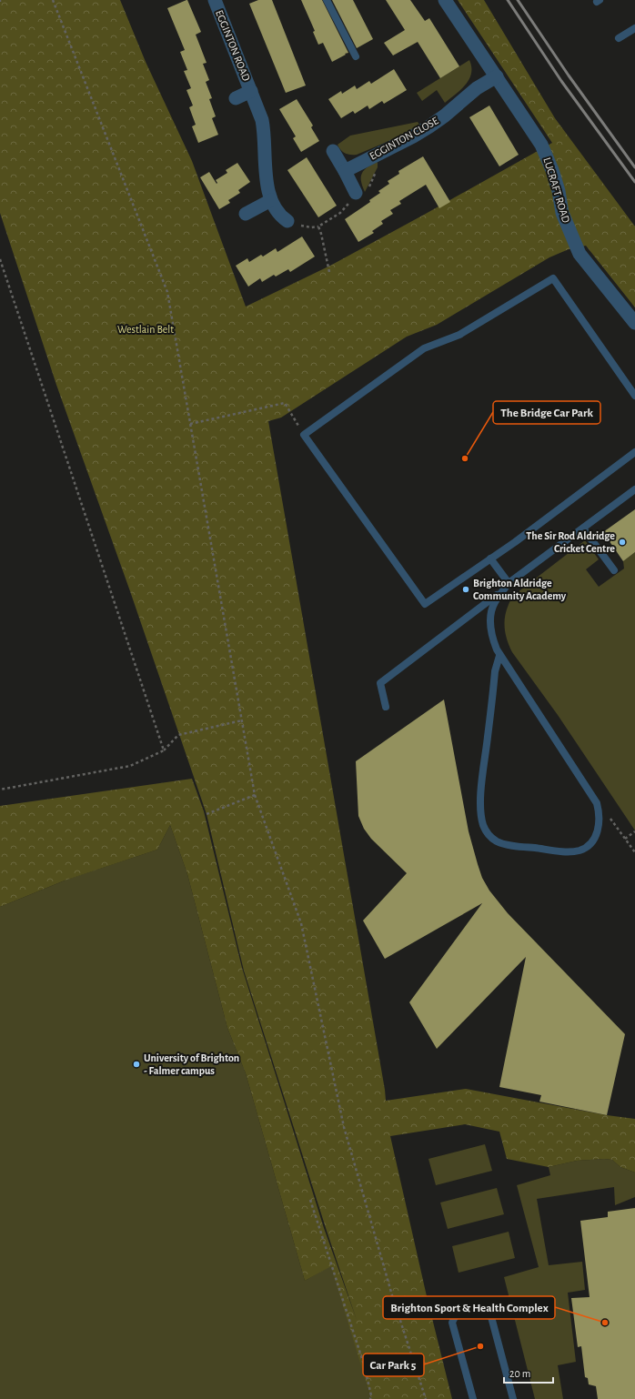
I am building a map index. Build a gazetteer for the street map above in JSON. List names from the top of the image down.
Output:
{
  "streets": {
    "street": ["EGGINTON ROAD", "EGGINTON CLOSE", "LUCRAFT ROAD"]
  },
  "crossings": [
    ["EGGINTON CLOSE", "LUCRAFT ROAD"]
  ],
  "parks": ["Westlain Belt"],
  "places": [
    "The Bridge Car Park",
    "The Sir Rod Aldridge Cricket Centre",
    "Brighton Aldridge Community Academy",
    "University of Brighton - Falmer campus",
    "Brighton Sport & Health Complex",
    "Car Park 5"
  ],
  "scale_bar": "20 m"
}
